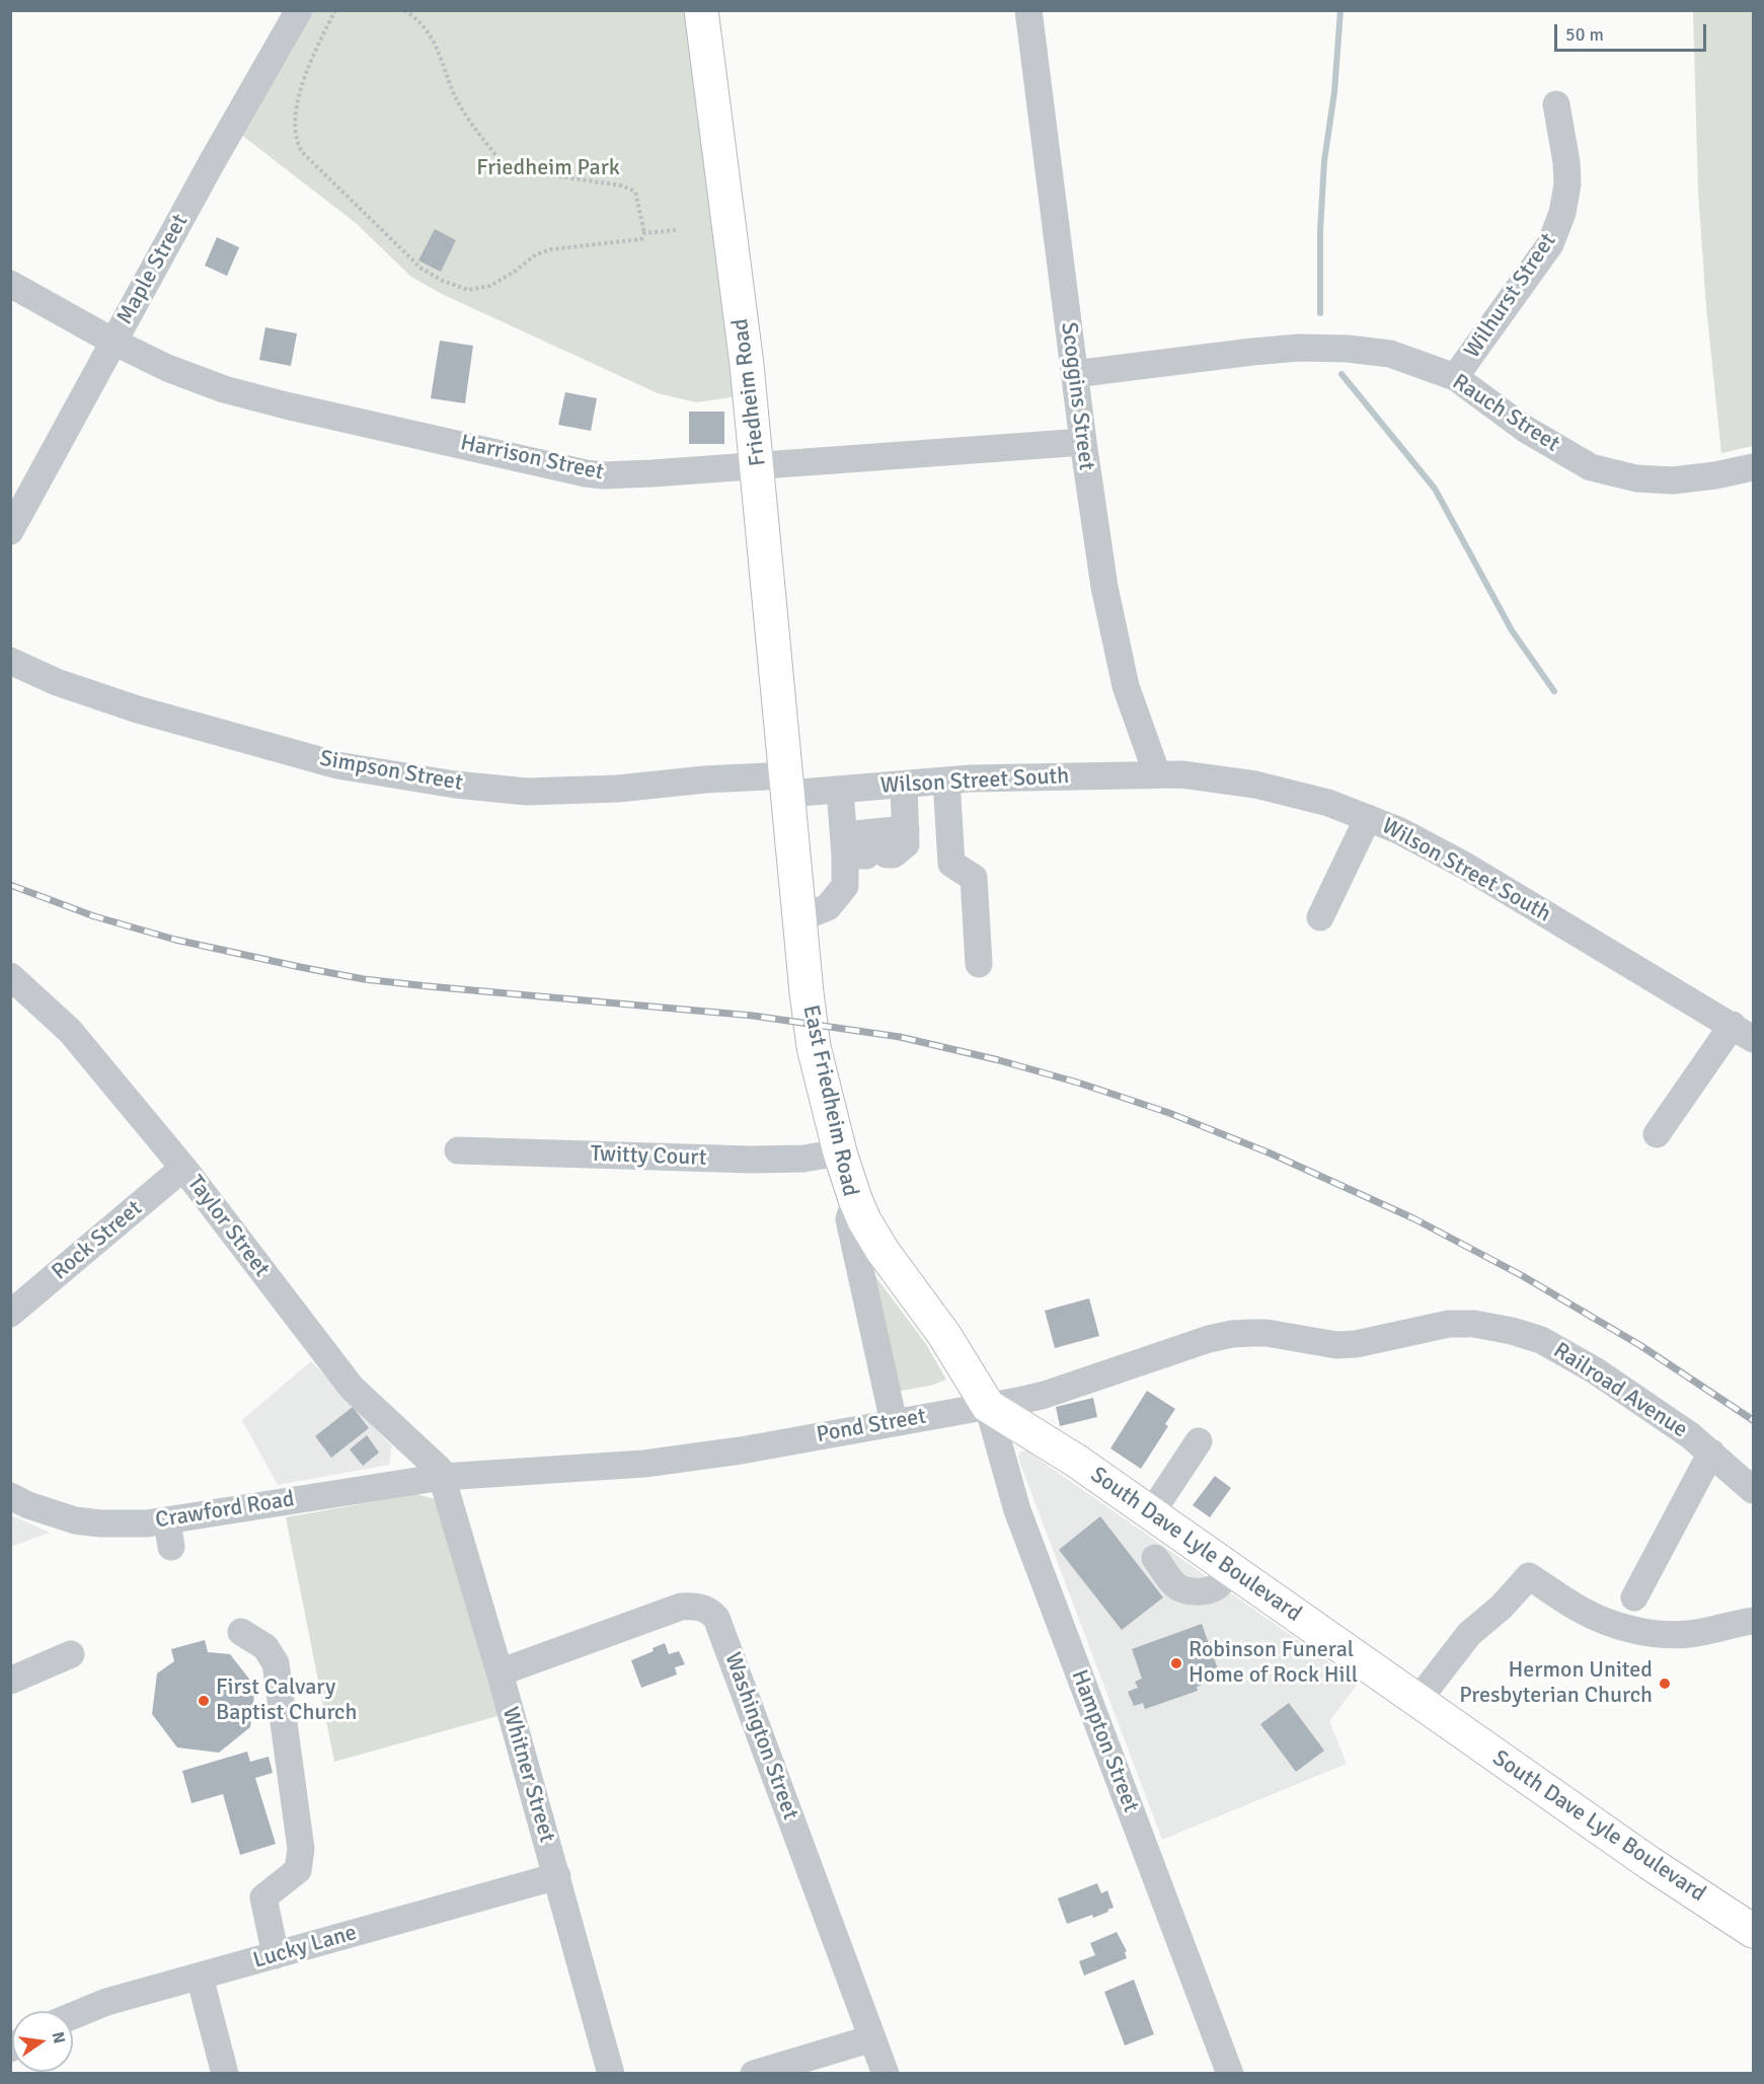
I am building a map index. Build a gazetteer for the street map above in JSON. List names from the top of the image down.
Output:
{
  "streets": {
    "main road": ["Friedheim Road", "East Friedheim Road", "South Dave Lyle Boulevard"],
    "street": [
      "Maple Street",
      "Wilhurst Street",
      "Scoggins Street",
      "Rauch Street",
      "Harrison Street",
      "Simpson Street",
      "Wilson Street South",
      "Twitty Court",
      "Taylor Street",
      "Rock Street",
      "Railroad Avenue",
      "Pond Street",
      "Crawford Road",
      "Washington Street",
      "Hampton Street",
      "Whitner Street",
      "Lucky Lane"
    ]
  },
  "crossings": [
    ["Maple Street", "Harrison Street"],
    ["Wilhurst Street", "Rauch Street"],
    ["Friedheim Road", "Harrison Street"],
    ["Friedheim Road", "Simpson Street"],
    ["Friedheim Road", "Wilson Street South"],
    ["Friedheim Road", "East Friedheim Road"],
    ["Scoggins Street", "Rauch Street"],
    ["Scoggins Street", "Harrison Street"],
    ["Scoggins Street", "Wilson Street South"],
    ["Simpson Street", "Wilson Street South"],
    ["Simpson Street", "East Friedheim Road"],
    ["Wilson Street South", "East Friedheim Road"],
    ["East Friedheim Road", "Twitty Court"],
    ["East Friedheim Road", "Pond Street"],
    ["East Friedheim Road", "South Dave Lyle Boulevard"],
    ["Taylor Street", "Rock Street"],
    ["Taylor Street", "Pond Street"],
    ["Taylor Street", "Crawford Road"],
    ["Taylor Street", "Whitner Street"],
    ["Railroad Avenue", "Pond Street"],
    ["Pond Street", "Crawford Road"],
    ["Pond Street", "South Dave Lyle Boulevard"],
    ["Pond Street", "Hampton Street"],
    ["Pond Street", "Whitner Street"],
    ["Crawford Road", "Whitner Street"],
    ["South Dave Lyle Boulevard", "Hampton Street"],
    ["Washington Street", "Whitner Street"],
    ["Whitner Street", "Lucky Lane"]
  ],
  "parks": ["Friedheim Park"],
  "places": ["Robinson Funeral Home of Rock Hill", "Hermon United Presbyterian Church", "First Calvary Baptist Church"],
  "scale_bar": "50 m",
  "north": "right"
}
